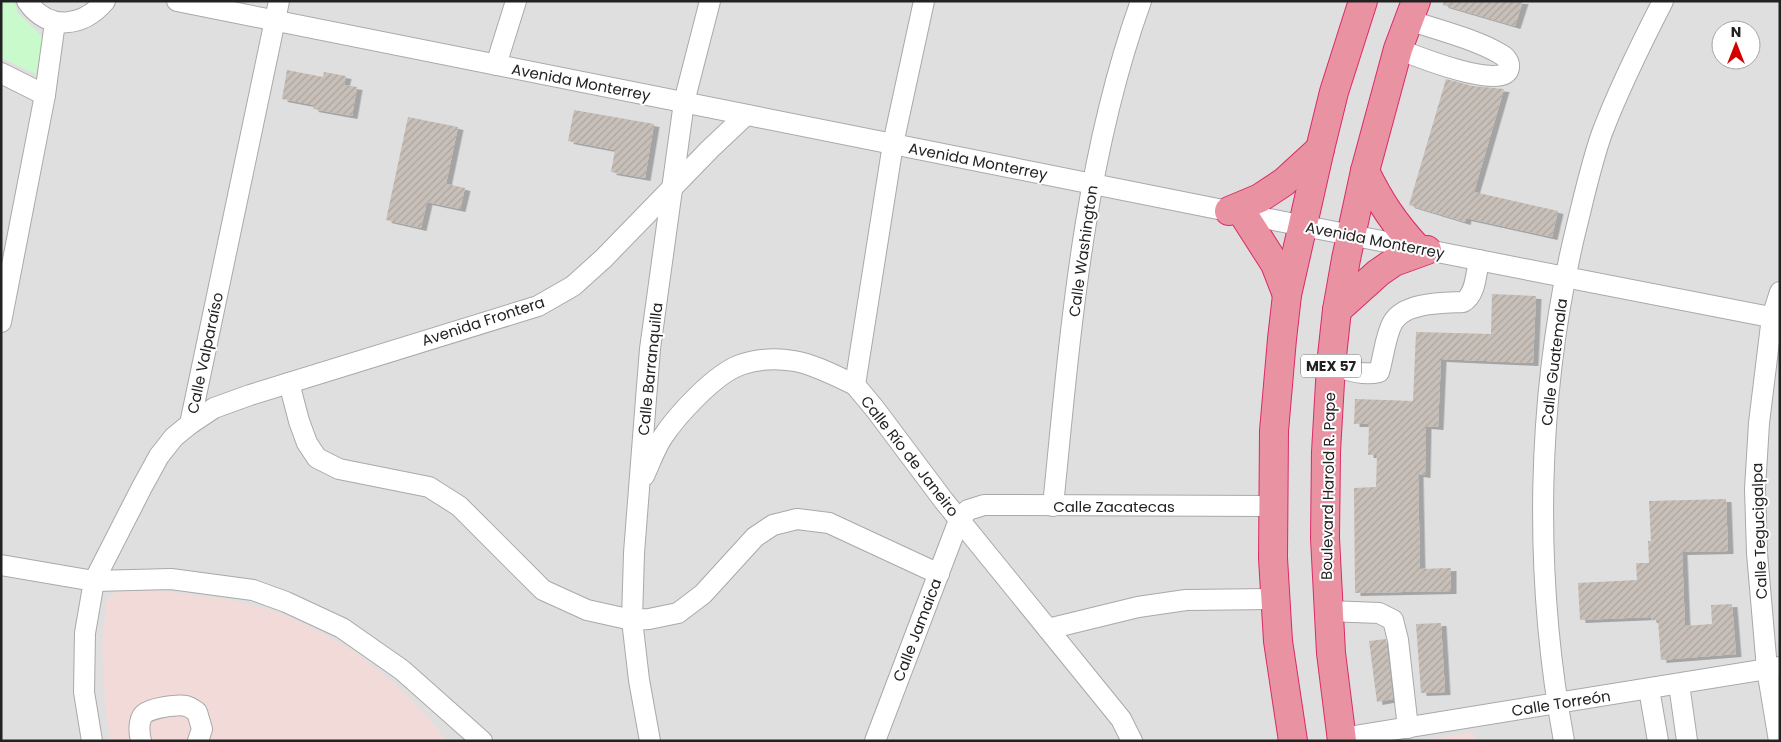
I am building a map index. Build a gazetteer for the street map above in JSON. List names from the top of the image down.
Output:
{
  "streets": {
    "highway": ["MEX 57", "Boulevard Harold R. Pape"],
    "street": [
      "Avenida Monterrey",
      "Calle Washington",
      "Avenida Frontera",
      "Calle Valparaíso",
      "Calle Guatemala",
      "Calle Barranquilla",
      "Calle Río de Janeiro",
      "Calle Zacatecas",
      "Calle Tegucigalpa",
      "Calle Jamaica",
      "Calle Torreón"
    ]
  },
  "crossings": [
    ["Avenida Monterrey", "Calle Washington"],
    ["Avenida Monterrey", "Avenida Frontera"],
    ["Avenida Monterrey", "Calle Valparaíso"],
    ["Avenida Monterrey", "Calle Guatemala"],
    ["Avenida Monterrey", "MEX 57"],
    ["Avenida Monterrey", "Calle Barranquilla"],
    ["Avenida Monterrey", "Calle Río de Janeiro"],
    ["Avenida Monterrey", "Boulevard Harold R. Pape"],
    ["Avenida Monterrey", "Calle Tegucigalpa"],
    ["Calle Washington", "Calle Zacatecas"],
    ["Avenida Frontera", "Calle Valparaíso"],
    ["Avenida Frontera", "Calle Barranquilla"],
    ["Calle Guatemala", "Calle Torreón"],
    ["MEX 57", "Calle Zacatecas"],
    ["Calle Río de Janeiro", "Calle Zacatecas"],
    ["Calle Río de Janeiro", "Calle Jamaica"],
    ["Boulevard Harold R. Pape", "Calle Torreón"],
    ["Calle Zacatecas", "Calle Jamaica"],
    ["Calle Tegucigalpa", "Calle Torreón"]
  ],
  "north": "top"
}
